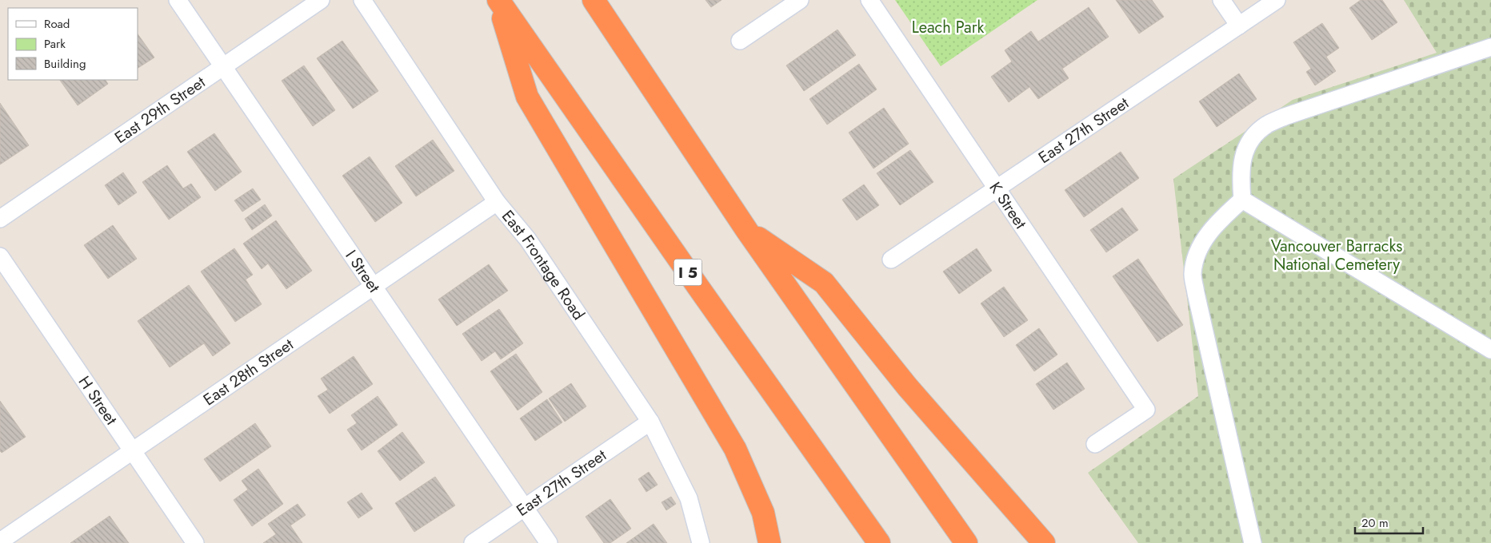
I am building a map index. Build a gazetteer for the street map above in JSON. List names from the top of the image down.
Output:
{
  "streets": {
    "highway": ["I 5"],
    "street": [
      "East 29th Street",
      "East 27th Street",
      "K Street",
      "East Frontage Road",
      "I Street",
      "East 28th Street",
      "H Street"
    ]
  },
  "crossings": [
    ["East 29th Street", "I Street"],
    ["East 27th Street", "K Street"],
    ["East 27th Street", "East Frontage Road"],
    ["East 27th Street", "I Street"],
    ["East Frontage Road", "East 28th Street"],
    ["I Street", "East 28th Street"],
    ["East 28th Street", "H Street"]
  ],
  "parks": ["Leach Park", "Vancouver Barracks National Cemetery"],
  "legend": ["Road", "Park", "Building"],
  "scale_bar": "20 m"
}
